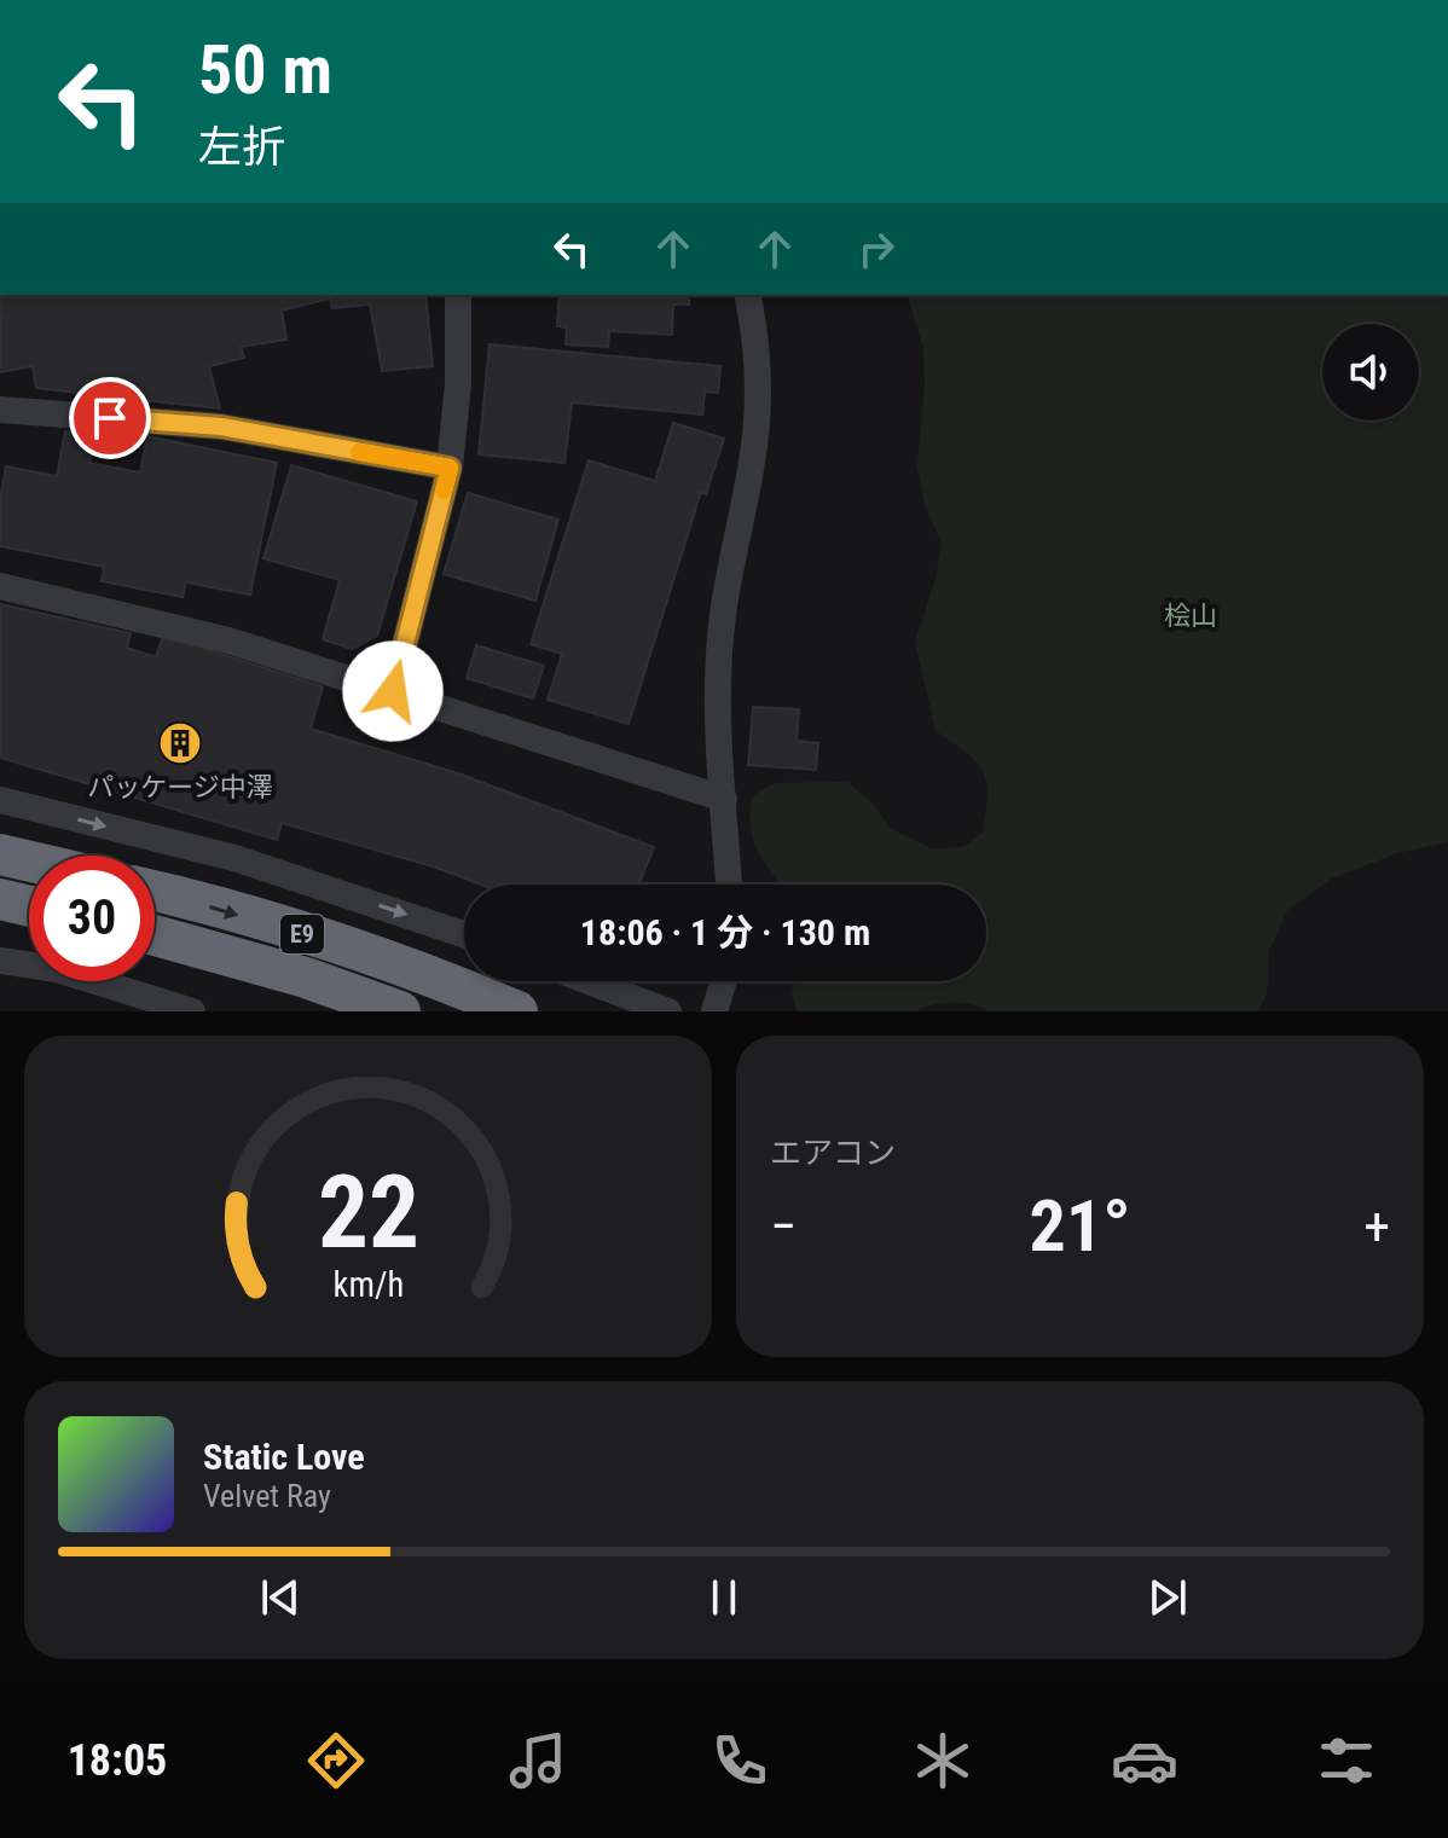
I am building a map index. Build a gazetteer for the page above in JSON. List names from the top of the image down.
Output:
{
  "streets": {
    "highway": ["E9"]
  },
  "parks": ["桧山"],
  "places": {
    "building": ["パッケージ中澤"]
  },
  "page": {
    "turn": ["50 m", "左折"],
    "limit": "30",
    "trip": "18:06 · 1 分 · 130 m",
    "tile": "エアコン",
    "heat": ["−", "21°", "+"],
    "song": ["Static Love", "Velvet Ray"],
    "tabs": "18:05",
    "gauge": ["22", "km/h"]
  }
}
